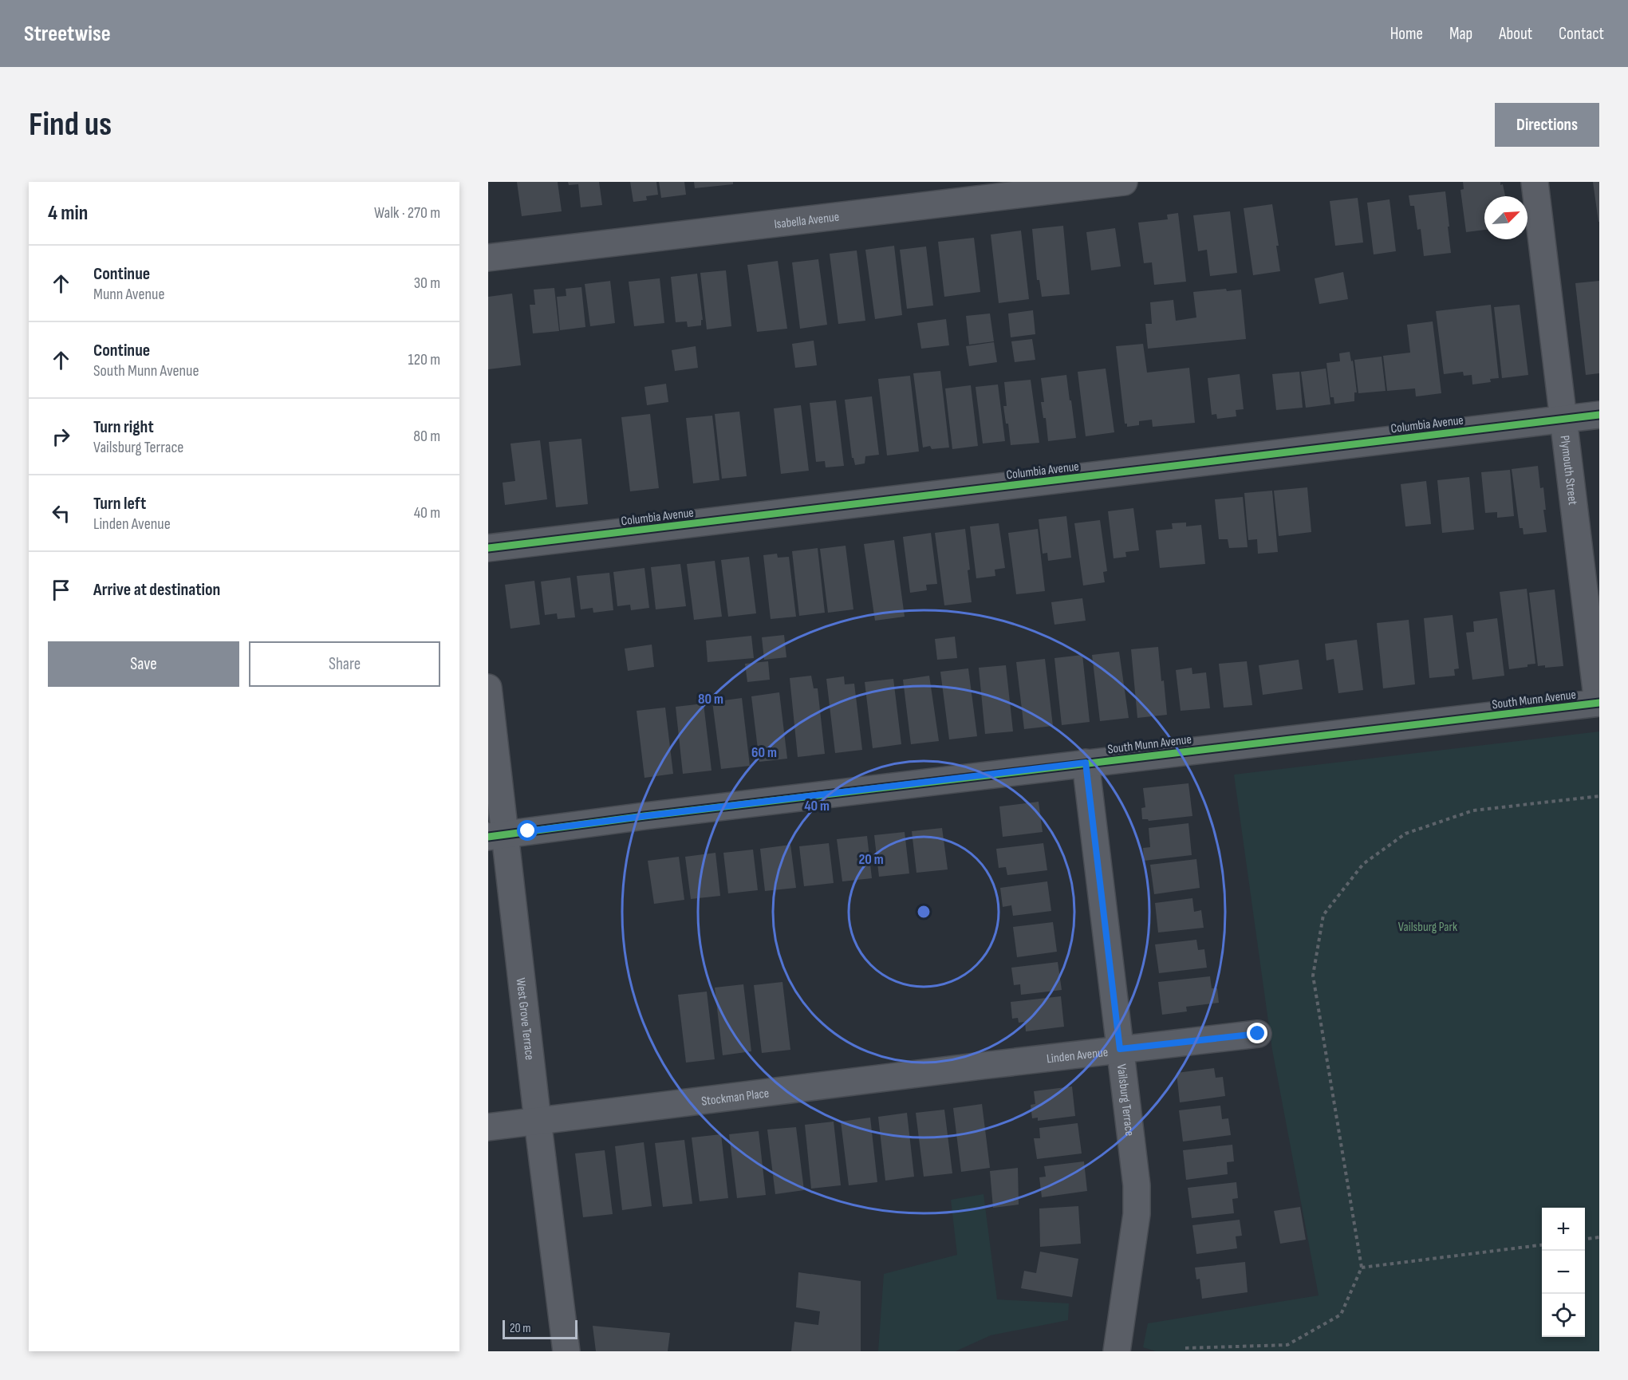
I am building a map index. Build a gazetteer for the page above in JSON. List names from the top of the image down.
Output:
{
  "streets": {
    "street": [
      "Isabella Avenue",
      "Columbia Avenue",
      "Plymouth Street",
      "South Munn Avenue",
      "West Grove Terrace",
      "Linden Avenue",
      "Stockman Place",
      "Vailsburg Terrace"
    ]
  },
  "crossings": [
    ["Columbia Avenue", "Plymouth Street"],
    ["Plymouth Street", "South Munn Avenue"],
    ["South Munn Avenue", "West Grove Terrace"],
    ["South Munn Avenue", "Vailsburg Terrace"],
    ["West Grove Terrace", "Stockman Place"],
    ["Linden Avenue", "Stockman Place"],
    ["Linden Avenue", "Vailsburg Terrace"]
  ],
  "parks": ["Vailsburg Park"],
  "scale_bar": "20 m",
  "north": "top right",
  "page": {
    "header": "Streetwise",
    "nav": [
      "Home",
      "Map",
      "About",
      "Contact"
    ],
    "buttons": [
      "Directions",
      ["Save", "Share"]
    ],
    "title": "Find us",
    "heading": ["4 min", "Walk · 270 m"],
    "list": [
      ["Continue", "Munn Avenue", "30 m"],
      ["Continue", "South Munn Avenue", "120 m"],
      ["Turn right", "Vailsburg Terrace", "80 m"],
      ["Turn left", "Linden Avenue", "40 m"],
      "Arrive at destination"
    ],
    "map_buttons": ["+", "−"],
    "scale": "20 m"
  },
  "rings": [
    "80 m",
    "60 m",
    "40 m",
    "20 m"
  ]
}
